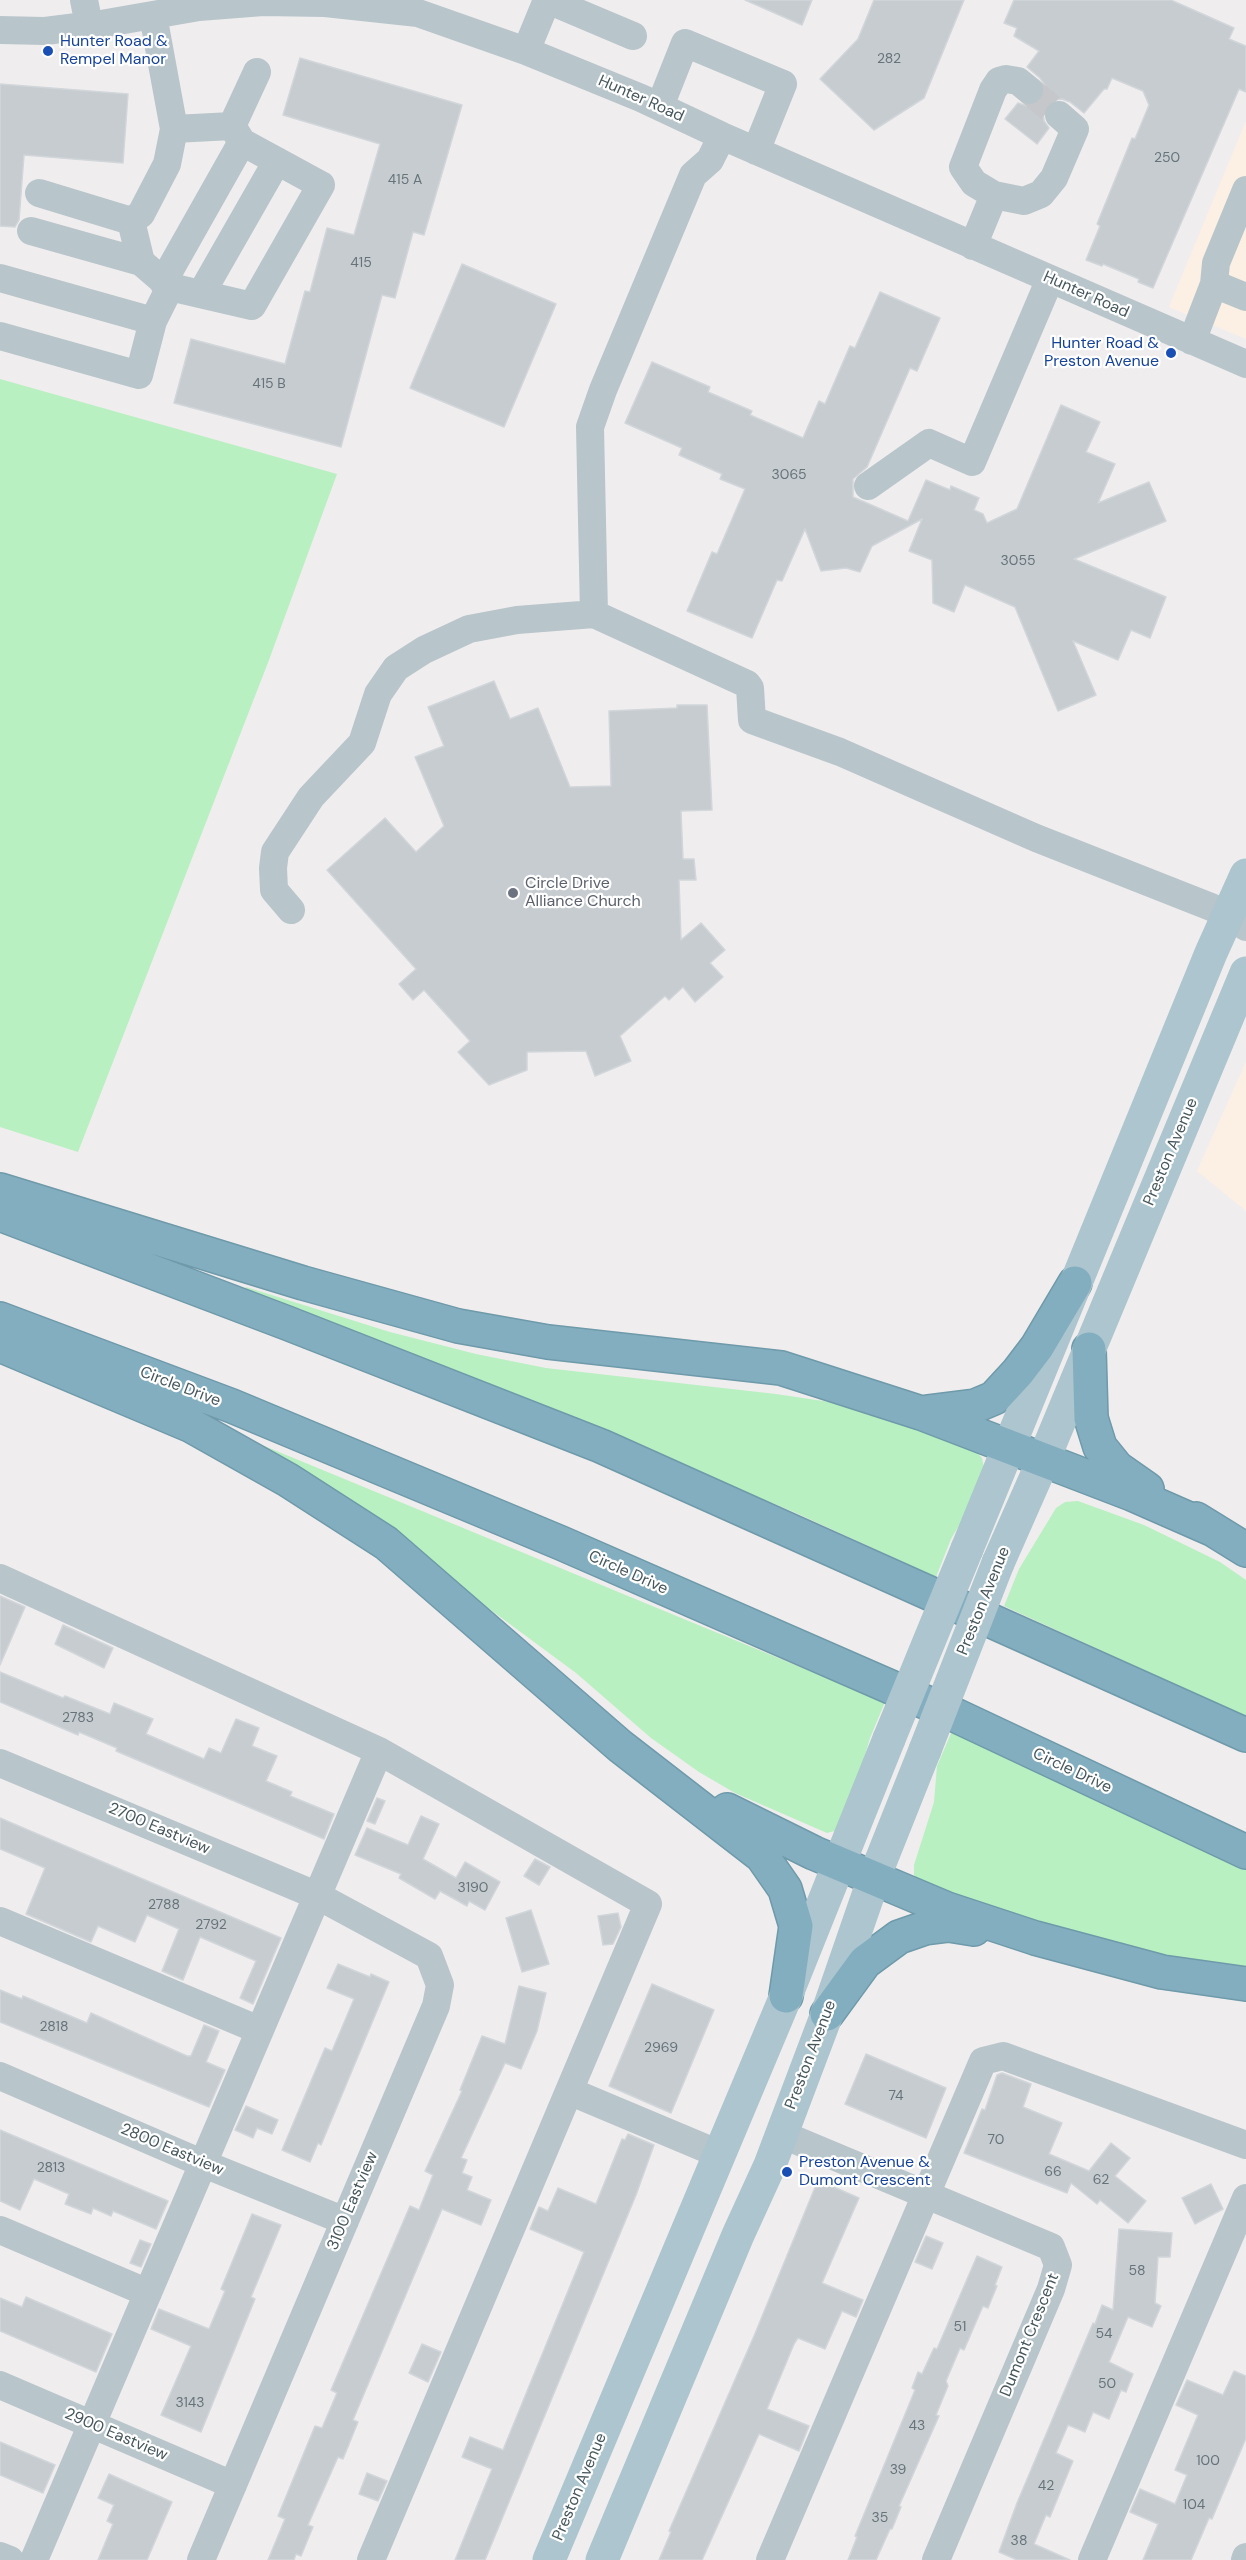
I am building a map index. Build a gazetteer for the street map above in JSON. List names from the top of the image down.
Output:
{
  "streets": {
    "highway": ["Circle Drive"],
    "main road": ["Preston Avenue"],
    "street": [
      "Hunter Road",
      "2700 Eastview",
      "2800 Eastview",
      "3100 Eastview",
      "Dumont Crescent",
      "2900 Eastview"
    ]
  },
  "crossings": [
    ["Preston Avenue", "Dumont Crescent"],
    ["2700 Eastview", "3100 Eastview"],
    ["2800 Eastview", "3100 Eastview"],
    ["3100 Eastview", "2900 Eastview"]
  ],
  "places": [
    "Hunter Road & Rempel Manor",
    "Hunter Road & Preston Avenue",
    "Circle Drive Alliance Church",
    "Preston Avenue & Dumont Crescent"
  ],
  "house_numbers": [
    "282",
    "250",
    "415 A",
    "415",
    "415 B",
    "3065",
    "3055",
    "2783",
    "3190",
    "2788",
    "2792",
    "2818",
    "2969",
    "74",
    "70",
    "2813",
    "66",
    "62",
    "58",
    "51",
    "54",
    "50",
    "3143",
    "43",
    "100",
    "39",
    "42",
    "104",
    "35",
    "38"
  ]
}
